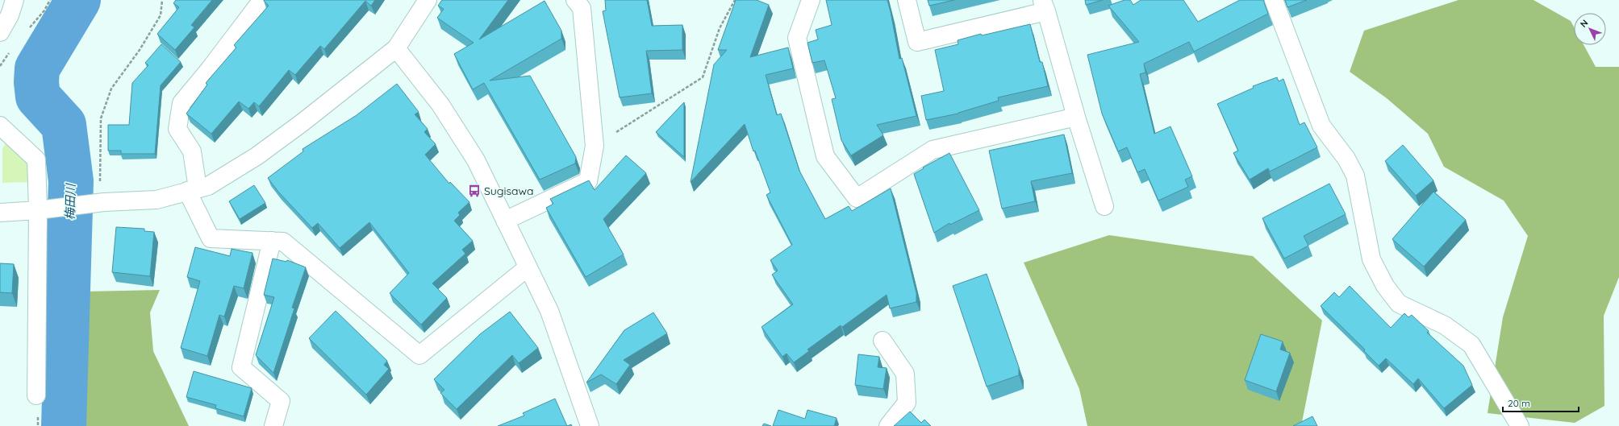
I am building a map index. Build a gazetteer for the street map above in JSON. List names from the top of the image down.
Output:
{
  "water": ["梅田川"],
  "places": {
    "bus stop": ["Sugisawa"]
  },
  "scale_bar": "20 m",
  "north": "top left"
}
